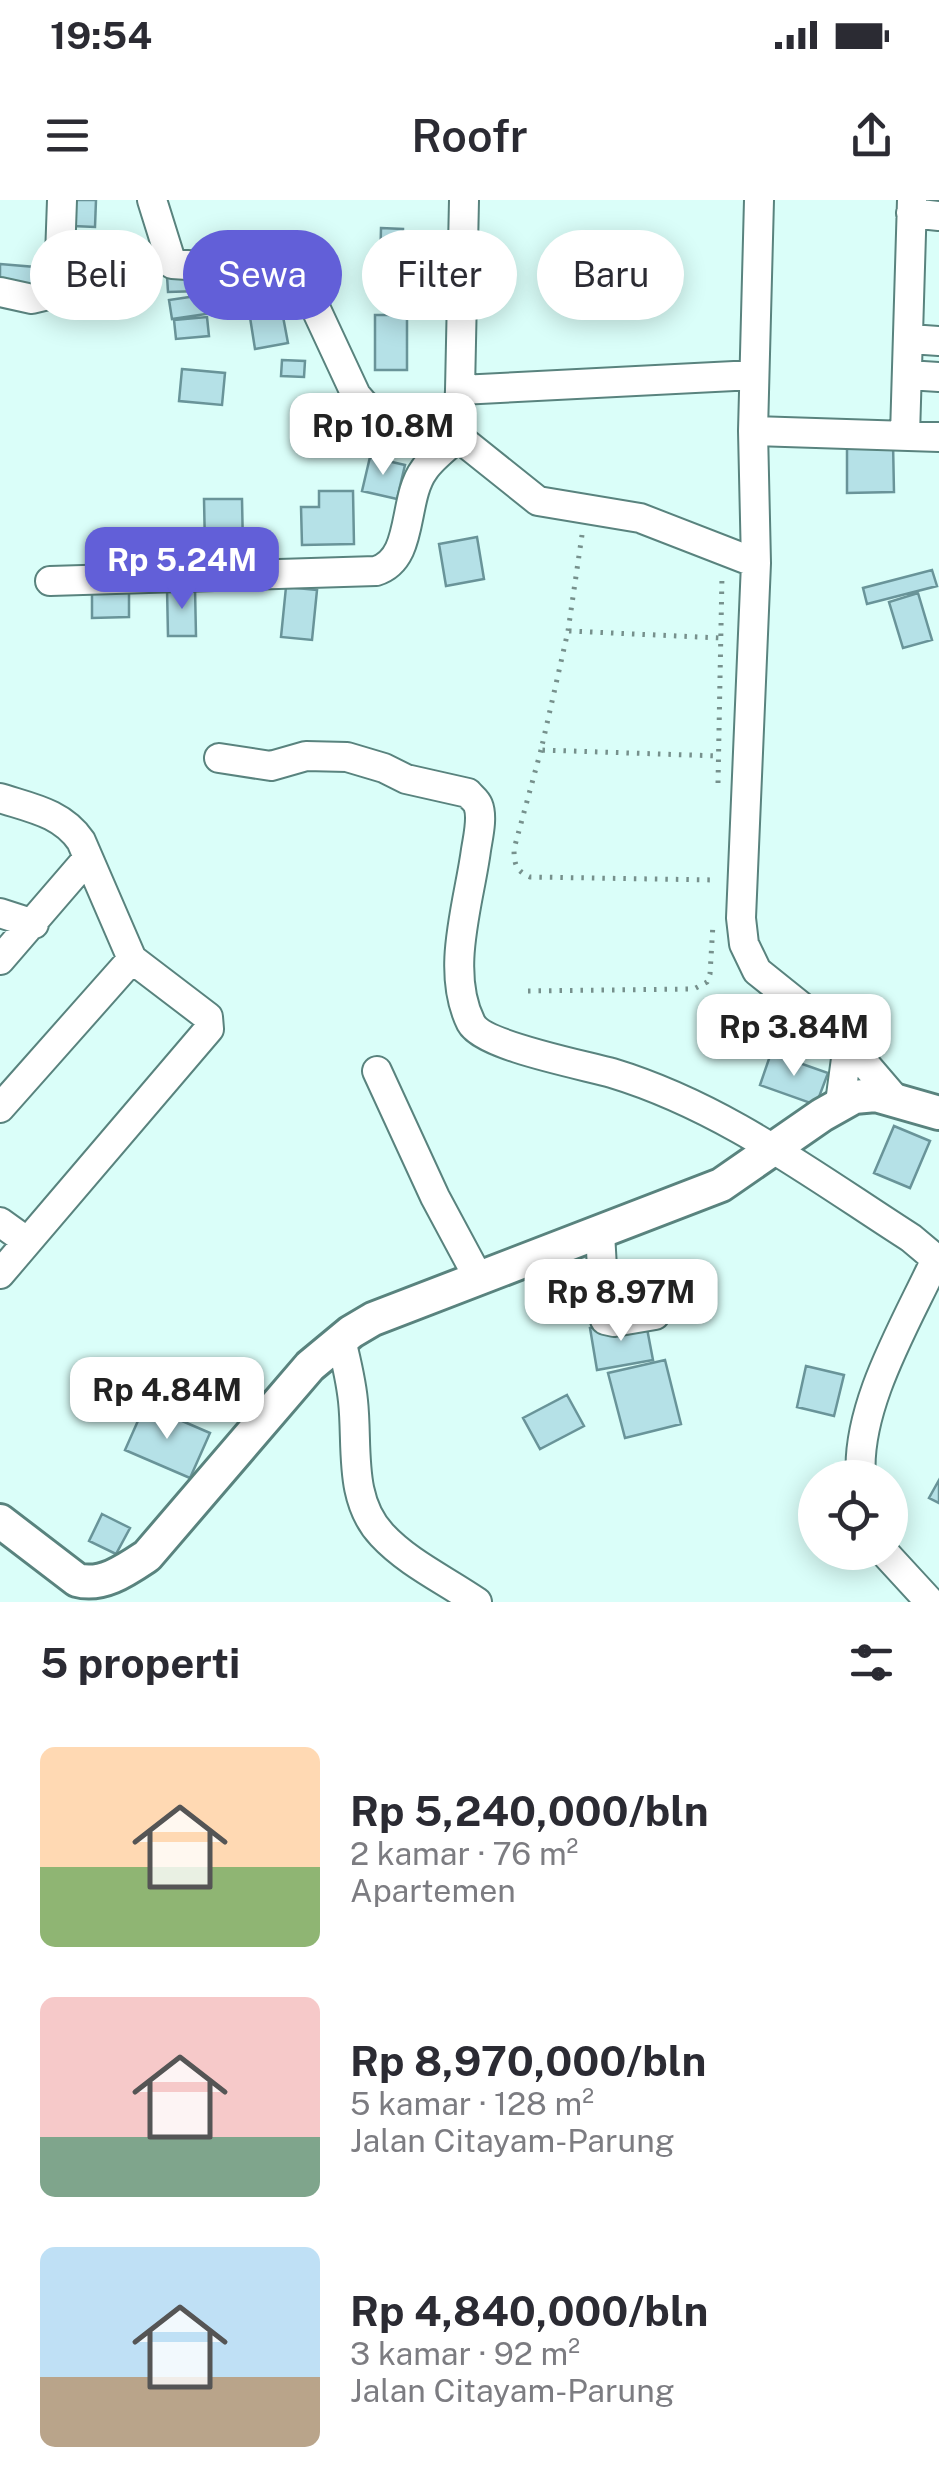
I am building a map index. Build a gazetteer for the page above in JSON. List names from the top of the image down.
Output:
{
  "page": {
    "status": "19:54",
    "header": "Roofr",
    "chip": [
      "Beli",
      "Sewa",
      "Filter",
      "Baru"
    ],
    "price": [
      "Rp 10.8M",
      "Rp 5.24M",
      "Rp 3.84M",
      "Rp 8.97M",
      "Rp 4.84M"
    ],
    "heading": "5 properti",
    "list": [
      {
        "name": "Rp 5,240,000/bln",
        "note": "2 kamar · 76 m² · Apartemen"
      },
      {
        "name": "Rp 8,970,000/bln",
        "note": "5 kamar · 128 m² · Jalan Citayam-Parung"
      },
      {
        "name": "Rp 4,840,000/bln",
        "note": "3 kamar · 92 m² · Jalan Citayam-Parung"
      }
    ]
  }
}
